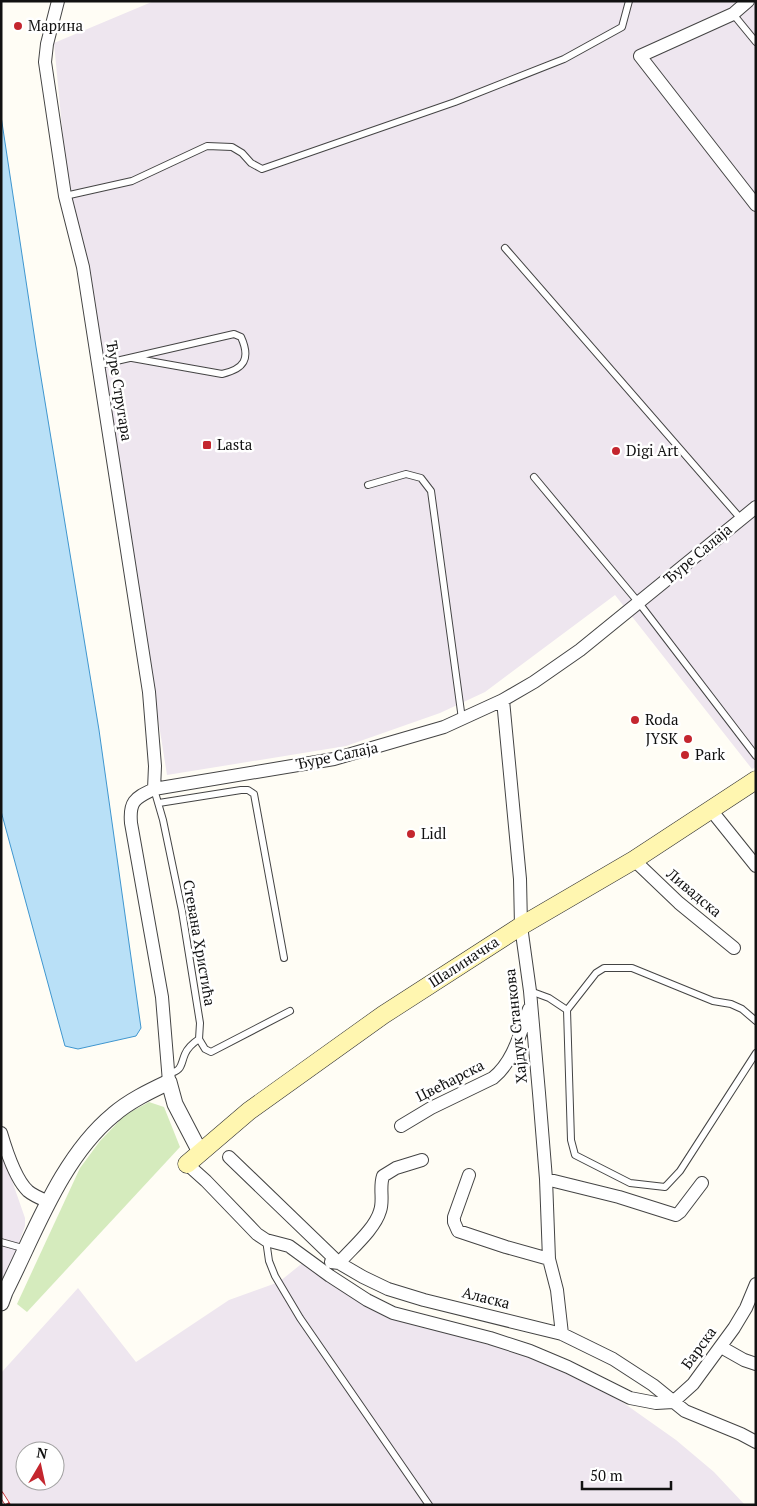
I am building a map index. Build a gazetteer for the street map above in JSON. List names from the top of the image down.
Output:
{
  "streets": {
    "main road": ["Шалиначка"],
    "street": [
      "Ђуре Стругара",
      "Ђуре Салаја",
      "Ливадска",
      "Хајдук Станкова",
      "Цвећарска",
      "Аласка",
      "Барска"
    ],
    "lane": ["Стевана Христића"]
  },
  "crossings": [
    ["Ђуре Стругара", "Ђуре Салаја"],
    ["Ђуре Стругара", "Стевана Христића"],
    ["Ђуре Салаја", "Стевана Христића"],
    ["Ђуре Салаја", "Шалиначка"],
    ["Ђуре Салаја", "Хајдук Станкова"],
    ["Ливадска", "Шалиначка"],
    ["Шалиначка", "Хајдук Станкова"],
    ["Хајдук Станкова", "Цвећарска"],
    ["Хајдук Станкова", "Аласка"],
    ["Аласка", "Барска"]
  ],
  "places": {
    "other": [
      "Марина",
      "Digi Art",
      "Roda",
      "JYSK",
      "Park",
      "Lidl"
    ],
    "transit": ["Lasta"]
  },
  "scale_bar": "50 m",
  "north": "top"
}
